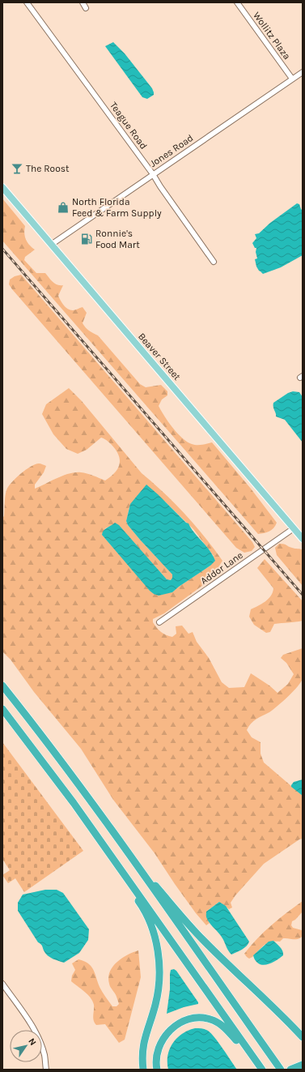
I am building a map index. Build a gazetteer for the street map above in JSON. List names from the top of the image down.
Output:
{
  "streets": {
    "main road": ["Beaver Street"],
    "street": [
      "Wollitz Plaza",
      "Teague Road",
      "Jones Road",
      "Addor Lane"
    ]
  },
  "crossings": [
    ["Wollitz Plaza", "Jones Road"],
    ["Teague Road", "Jones Road"],
    ["Jones Road", "Beaver Street"],
    ["Beaver Street", "Addor Lane"]
  ],
  "places": {
    "bar": ["The Roost"],
    "shop": ["North Florida Feed & Farm Supply"],
    "fuel station": ["Ronnie's Food Mart"]
  },
  "north": "top right"
}
